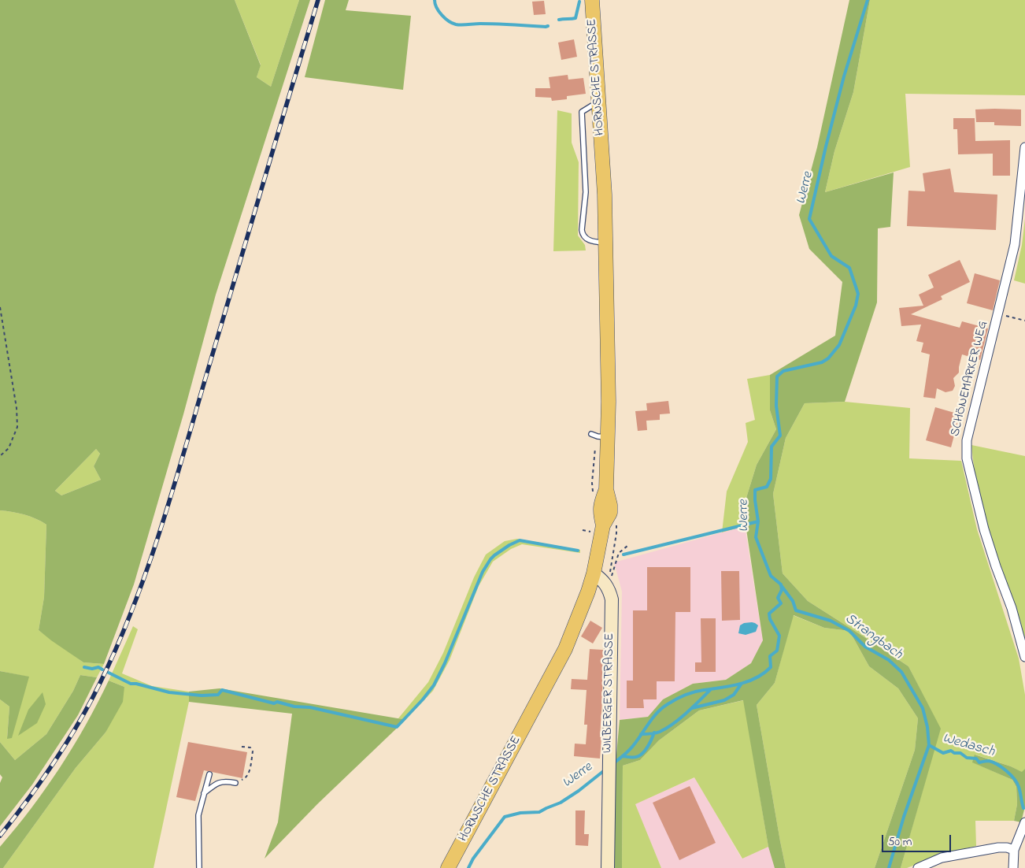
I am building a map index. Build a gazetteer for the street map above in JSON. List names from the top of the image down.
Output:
{
  "streets": {
    "main road": ["HORNSCHE STRASSE"],
    "street": ["SCHÖNEMARKER WEG", "WILBERGER STRASSE"]
  },
  "crossings": [
    ["HORNSCHE STRASSE", "WILBERGER STRASSE"]
  ],
  "water": ["Werre", "Strangbach", "Wedasch"],
  "scale_bar": "50 m"
}
